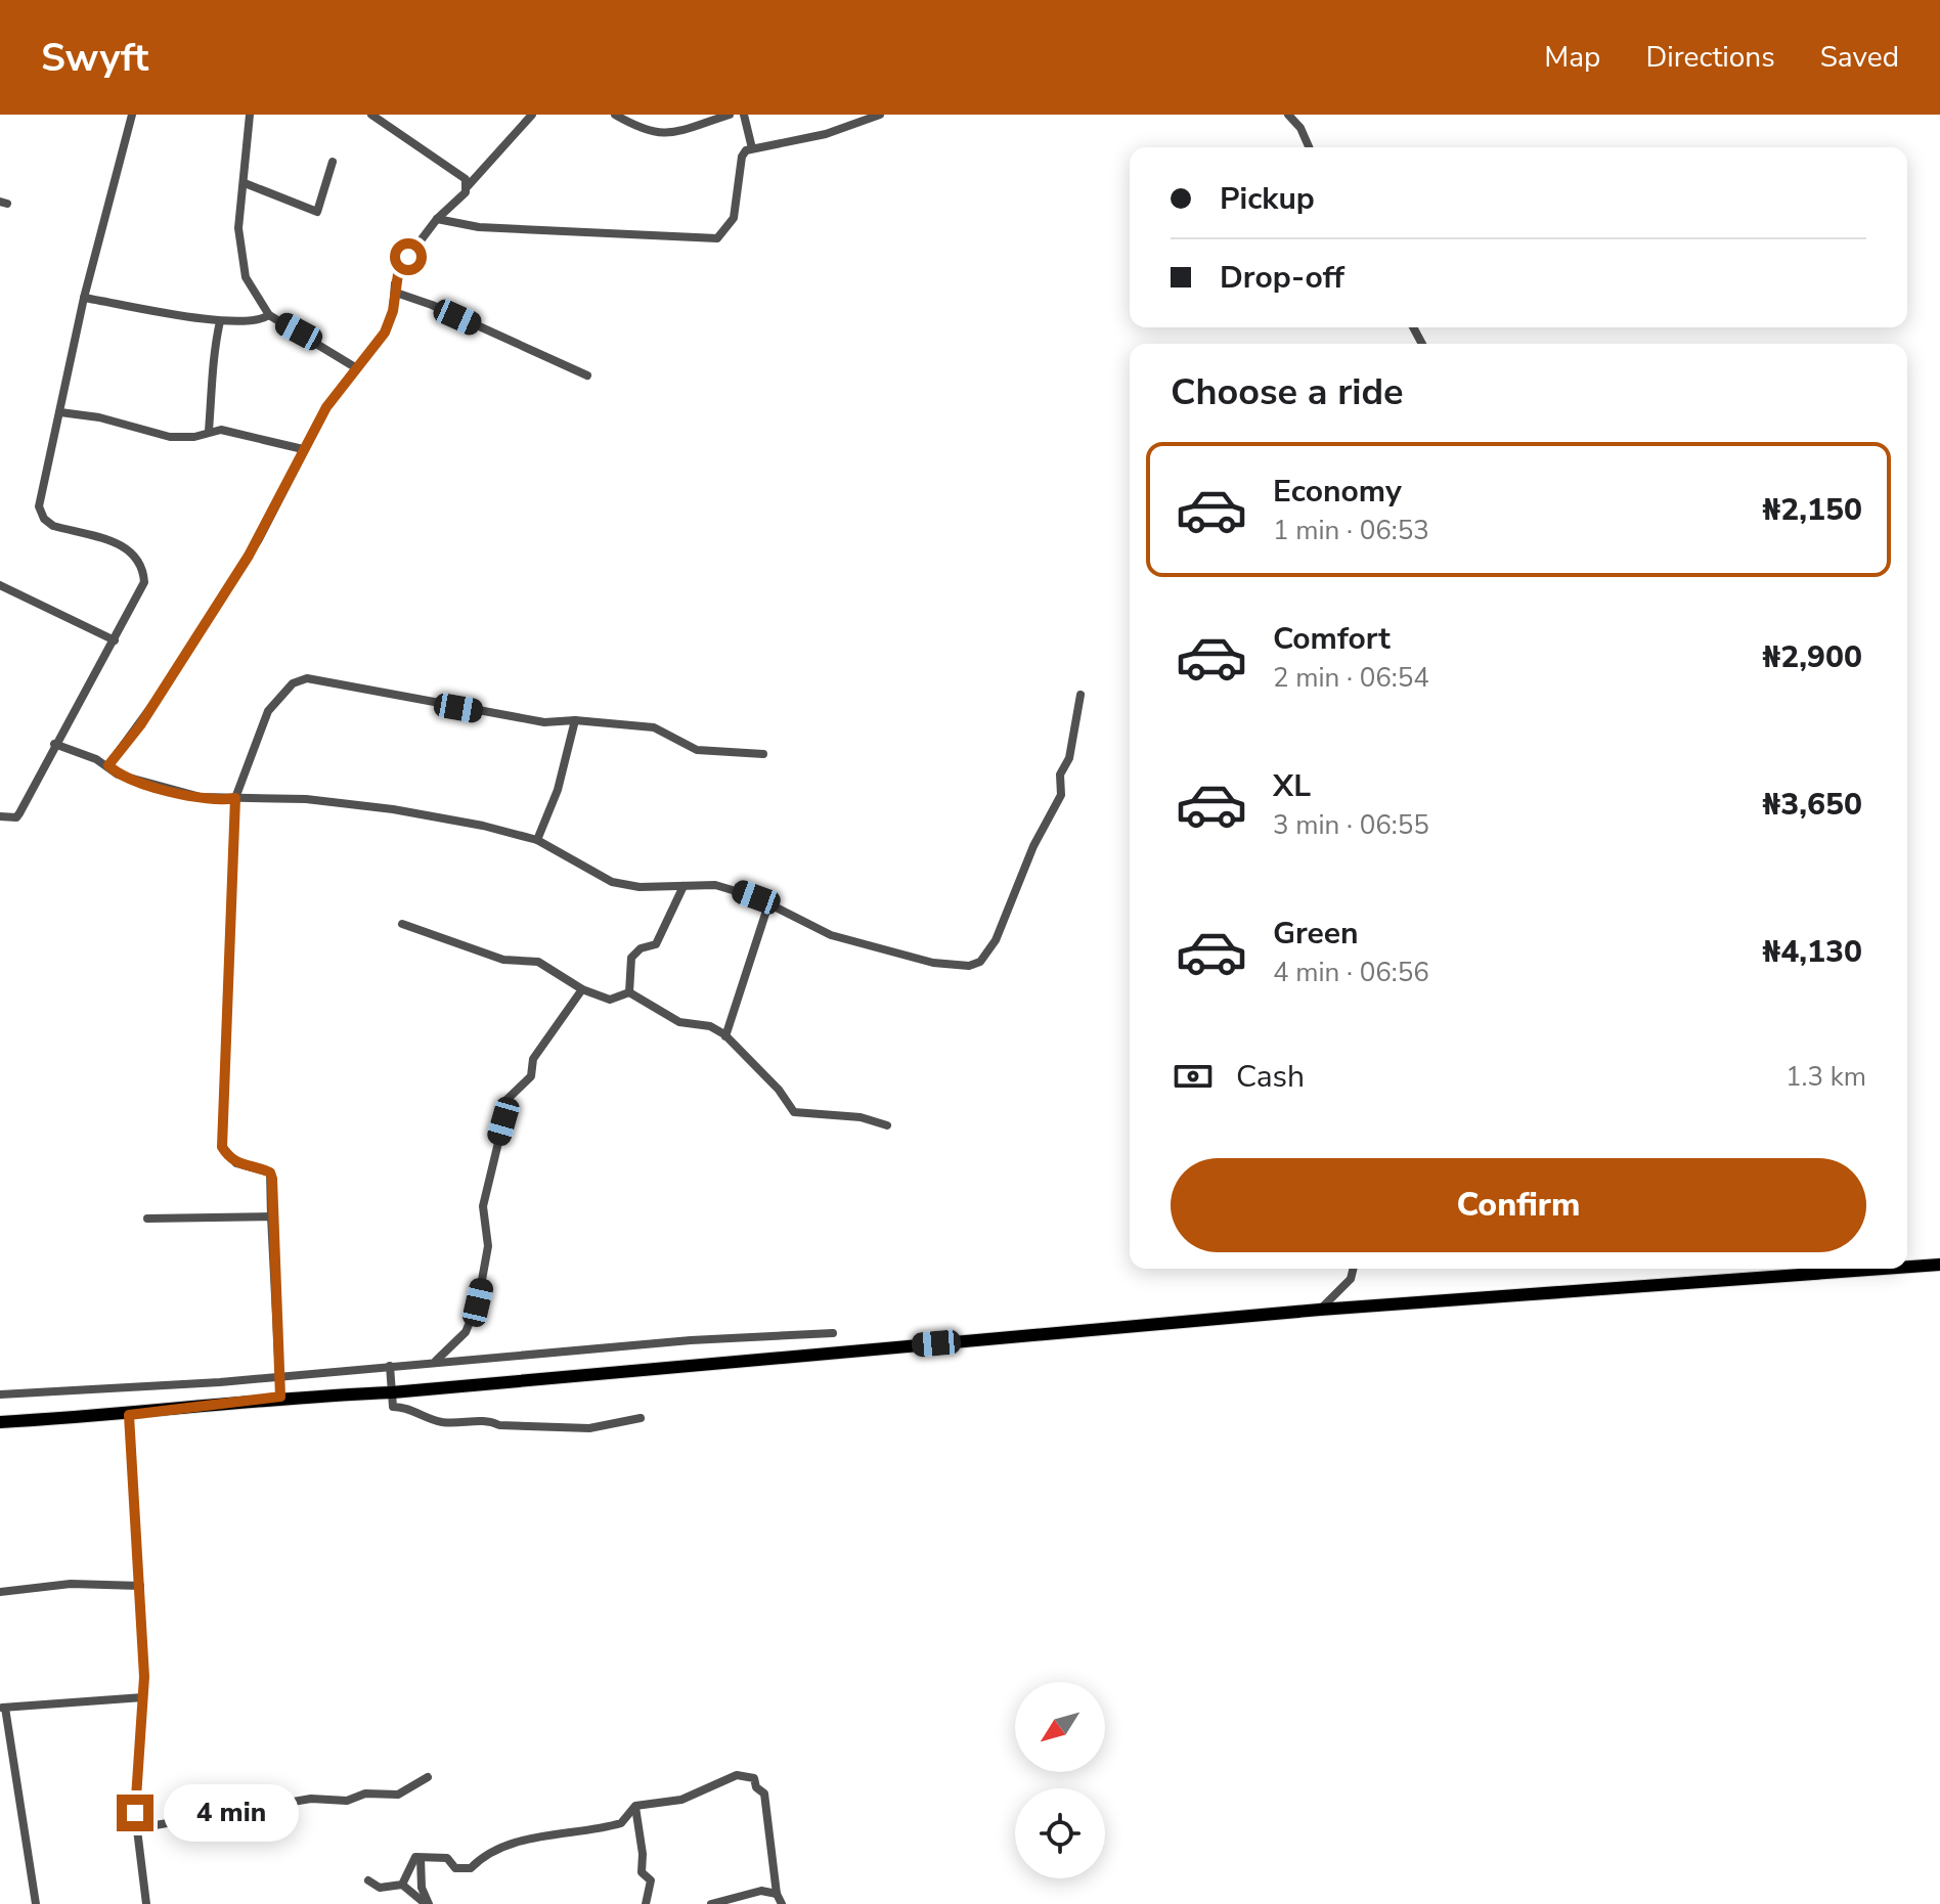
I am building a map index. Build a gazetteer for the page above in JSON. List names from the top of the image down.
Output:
{
  "north": "bottom left",
  "page": {
    "header": "Swyft",
    "nav": ["Map", "Directions", "Saved"],
    "banner": ["Pickup", "Drop-off"],
    "heading": "Choose a ride",
    "list": [
      {
        "name": "Economy",
        "note": "1 min · 06:53",
        "value": "₦2,150"
      },
      {
        "name": "Comfort",
        "note": "2 min · 06:54",
        "value": "₦2,900"
      },
      {
        "name": "XL",
        "note": "3 min · 06:55",
        "value": "₦3,650"
      },
      {
        "name": "Green",
        "note": "4 min · 06:56",
        "value": "₦4,130"
      }
    ],
    "pay": ["Cash", "1.3 km"],
    "buttons": "Confirm",
    "bubble": "4 min"
  }
}
